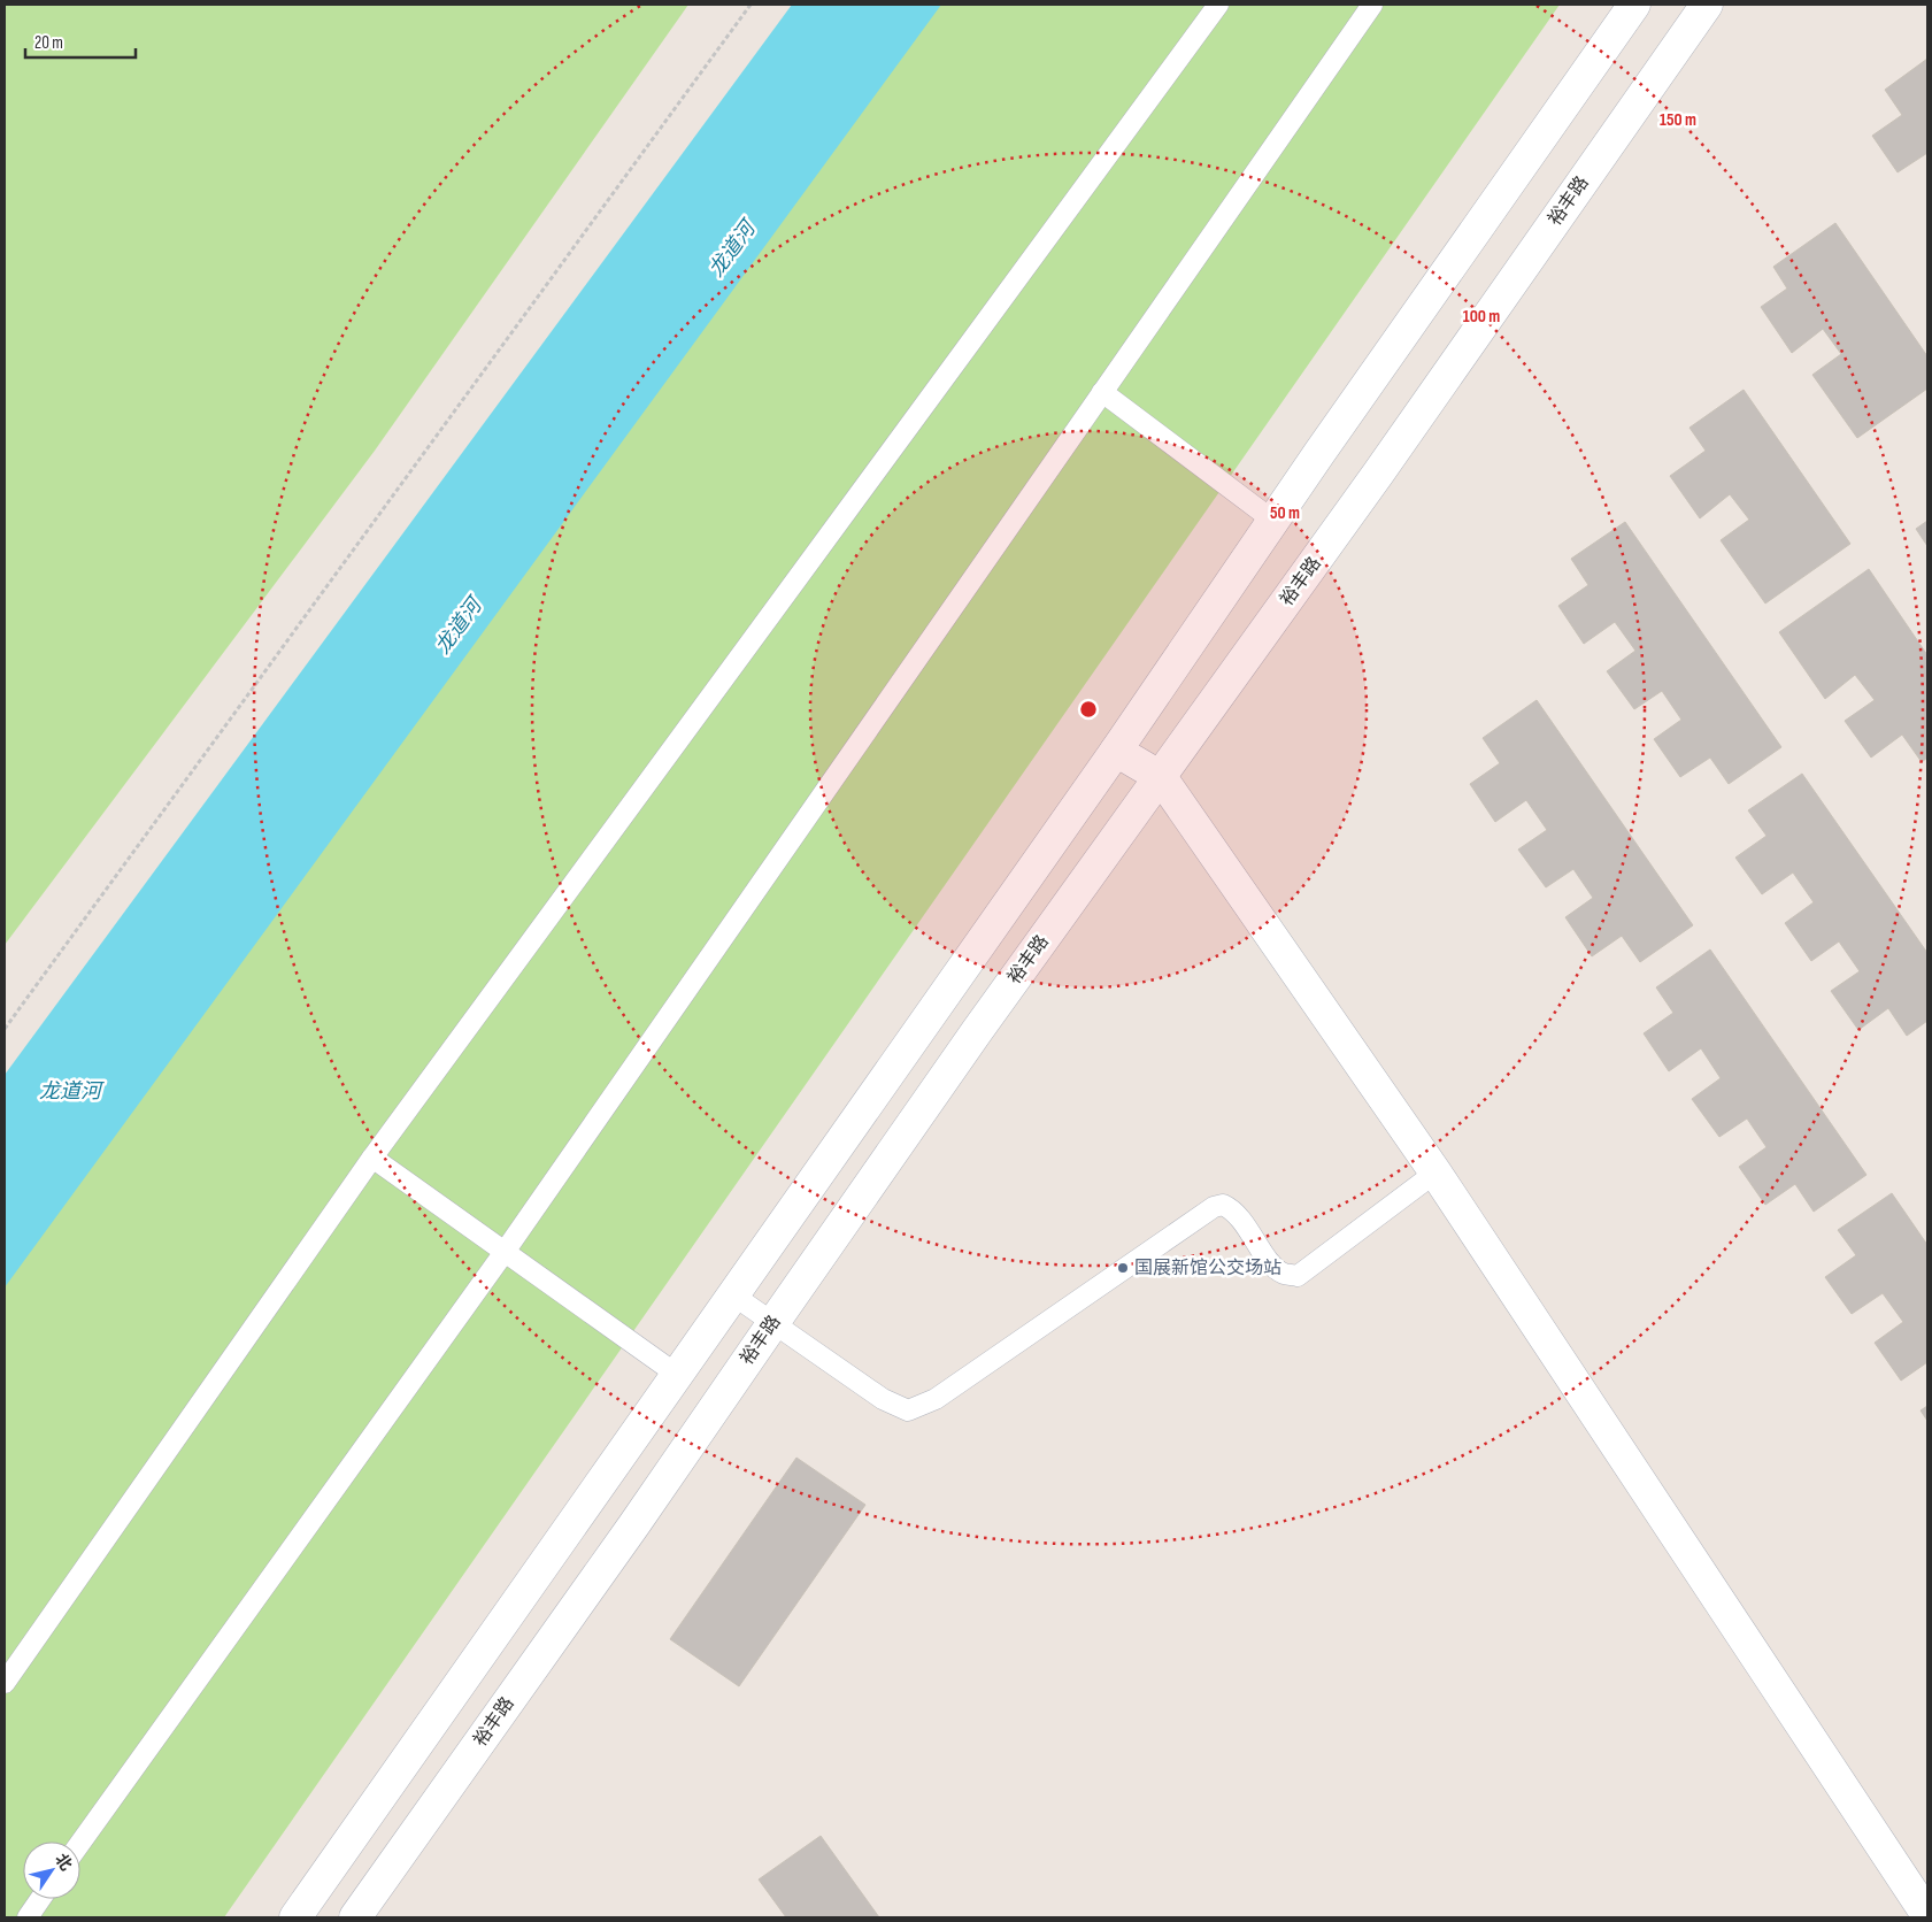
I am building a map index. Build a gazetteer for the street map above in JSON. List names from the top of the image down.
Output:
{
  "streets": {
    "street": ["裕丰路"]
  },
  "water": ["龙道河"],
  "places": ["国展新馆公交场站"],
  "scale_bar": "20 m",
  "north": "top right",
  "rings": ["150 m", "100 m", "50 m"]
}
